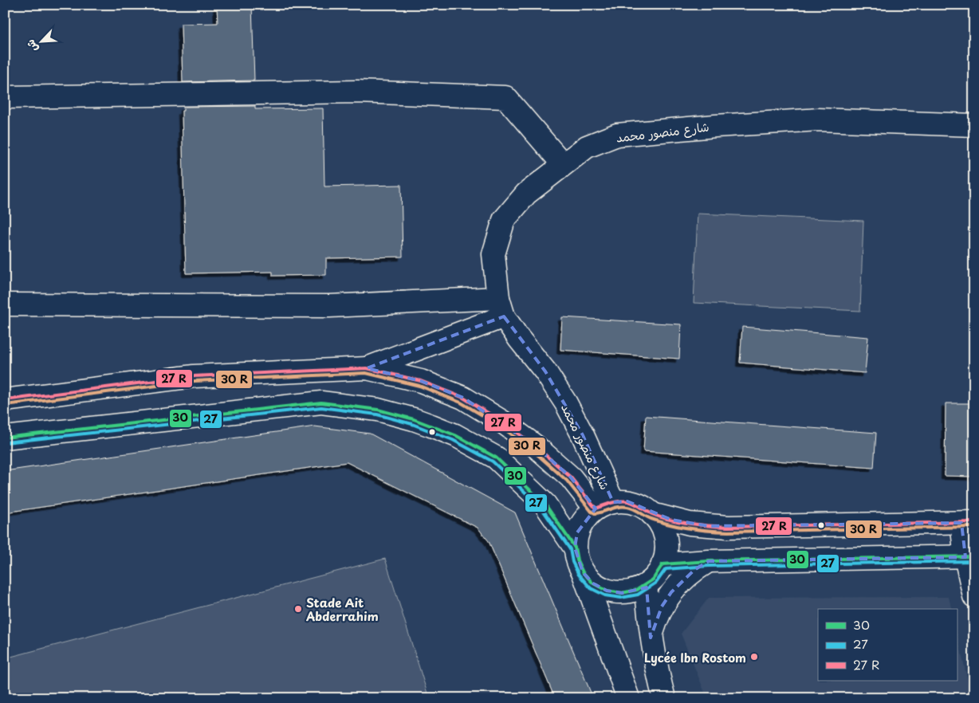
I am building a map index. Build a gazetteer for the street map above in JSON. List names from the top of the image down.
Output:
{
  "streets": {
    "street": ["شارع منصور محمد"]
  },
  "places": ["Stade Ait Abderrahim", "Lycée Ibn Rostom"],
  "lines": ["transit line 30", "transit line 27"],
  "legend": ["30", "27", "27 R"],
  "north": "bottom left"
}
